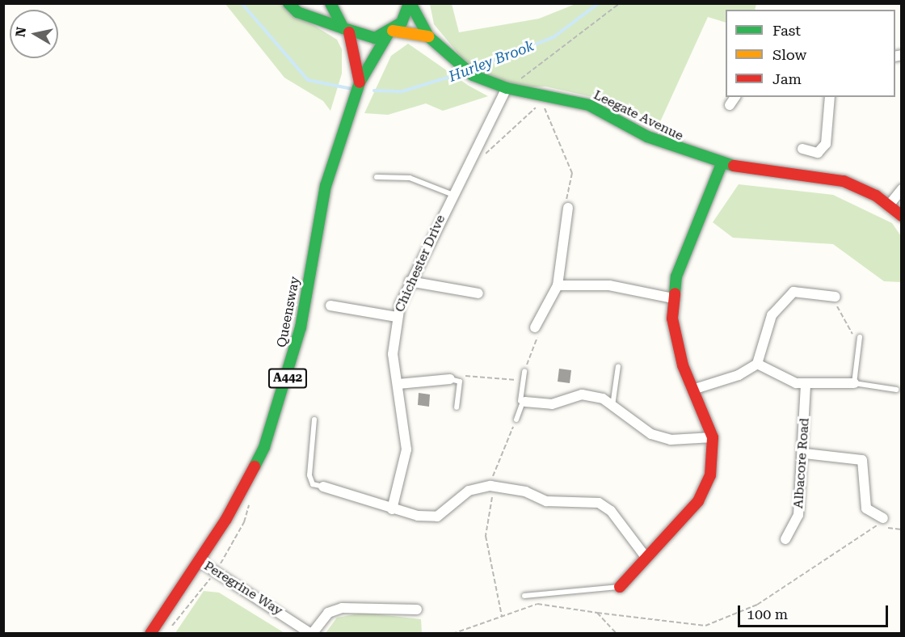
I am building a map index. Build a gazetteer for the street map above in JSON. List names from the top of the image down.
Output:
{
  "streets": {
    "street": [
      "Leegate Avenue",
      "Chichester Drive",
      "Queensway",
      "A442",
      "Albacore Road",
      "Peregrine Way"
    ]
  },
  "crossings": [
    ["Leegate Avenue", "Chichester Drive"],
    ["Leegate Avenue", "A442"],
    ["Queensway", "A442"],
    ["Queensway", "Peregrine Way"]
  ],
  "water": ["Hurley Brook"],
  "legend": ["Fast", "Slow", "Jam"],
  "scale_bar": "100 m",
  "north": "left"
}
